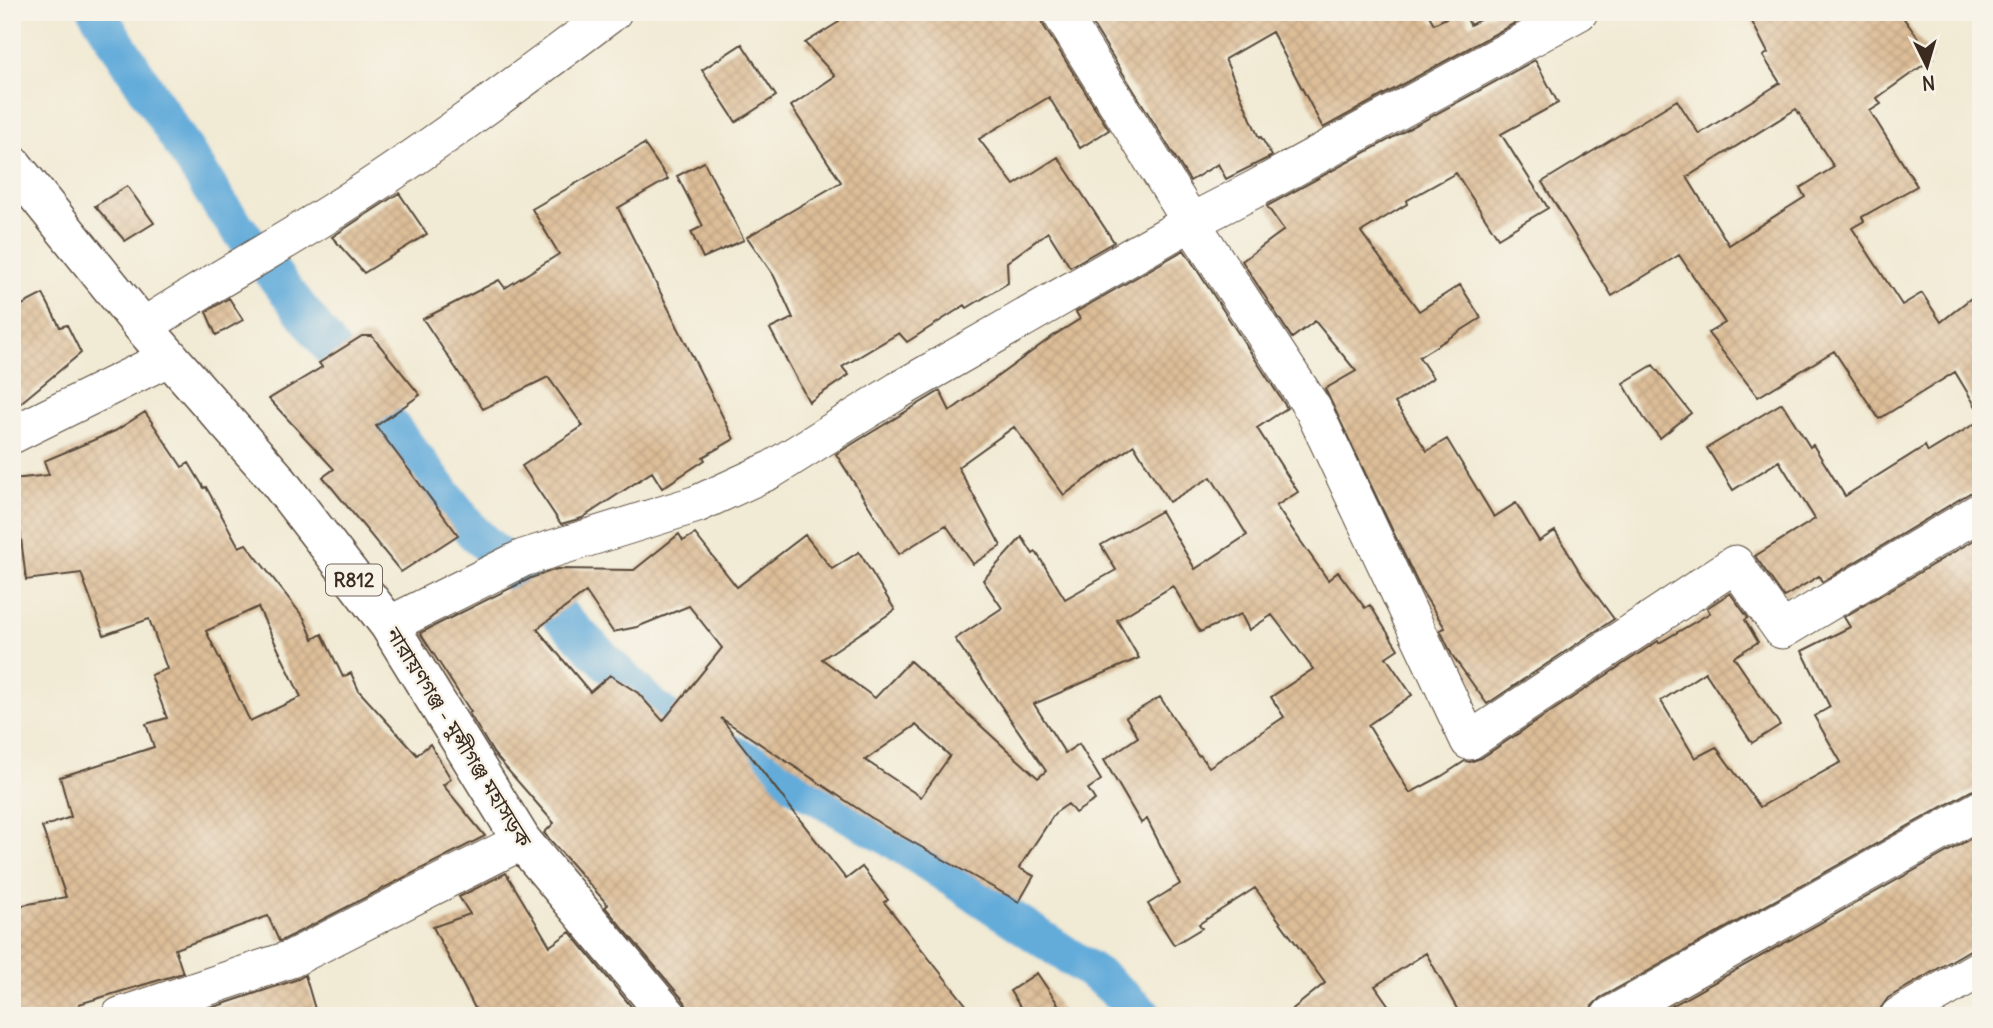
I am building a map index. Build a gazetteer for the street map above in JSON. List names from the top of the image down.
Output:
{
  "streets": {
    "main road": ["R812", "নারায়ণগঞ্জ - মুন্সীগঞ্জ মহাসড়ক"]
  },
  "north": "bottom"
}
